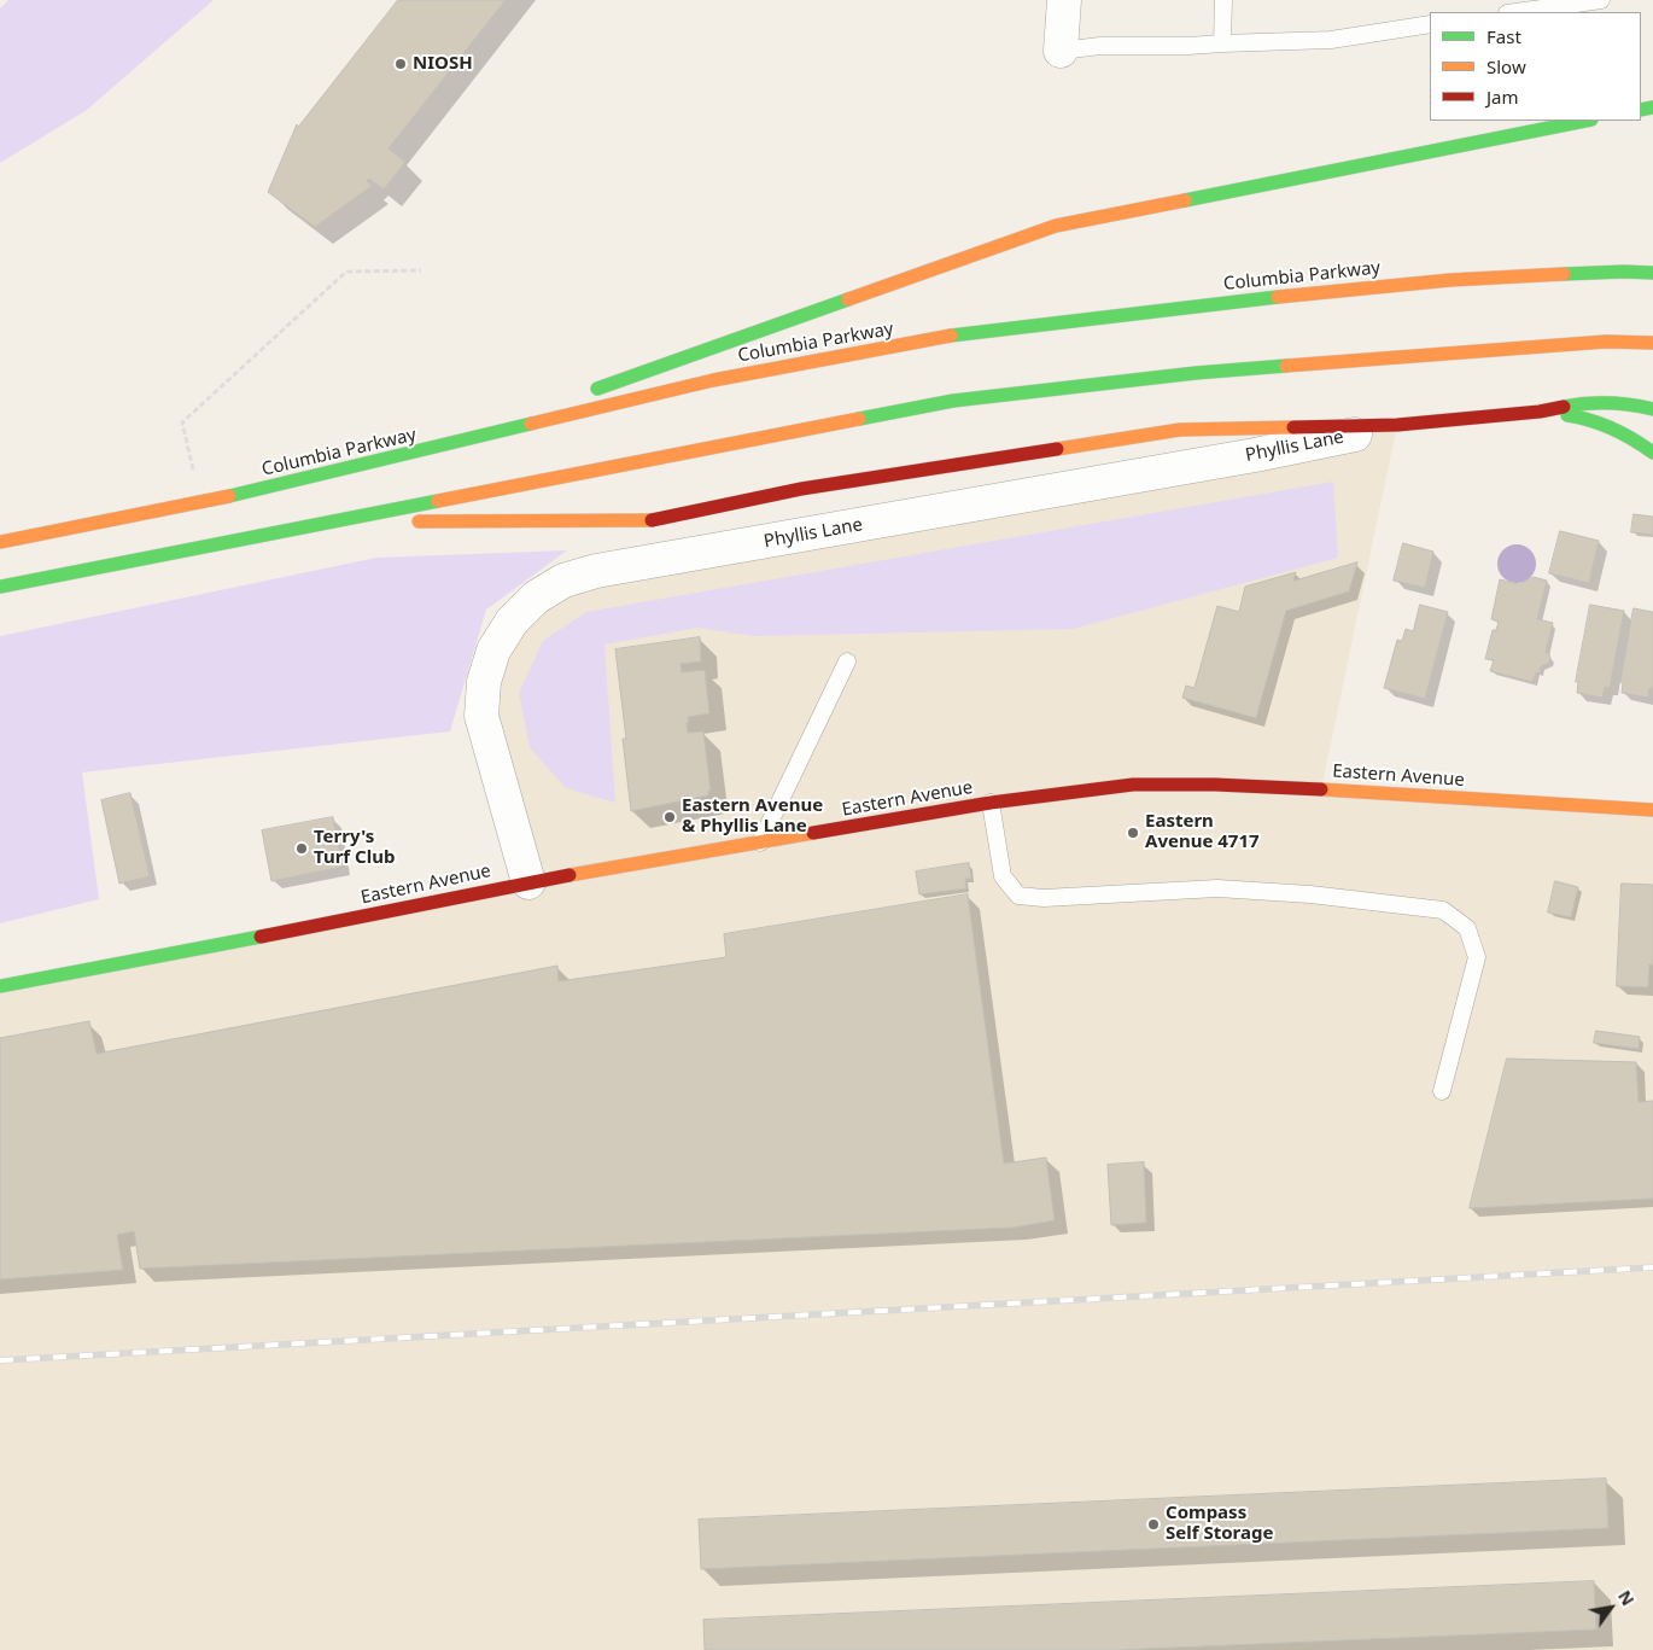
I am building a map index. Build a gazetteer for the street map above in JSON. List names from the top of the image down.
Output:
{
  "streets": {
    "main road": ["Columbia Parkway", "Eastern Avenue"],
    "street": ["Phyllis Lane"]
  },
  "crossings": [
    ["Phyllis Lane", "Eastern Avenue"]
  ],
  "places": [
    "NIOSH",
    "Eastern Avenue & Phyllis Lane",
    "Eastern Avenue 4717",
    "Terry's Turf Club",
    "Compass Self Storage"
  ],
  "legend": ["Fast", "Slow", "Jam"],
  "north": "top right"
}
